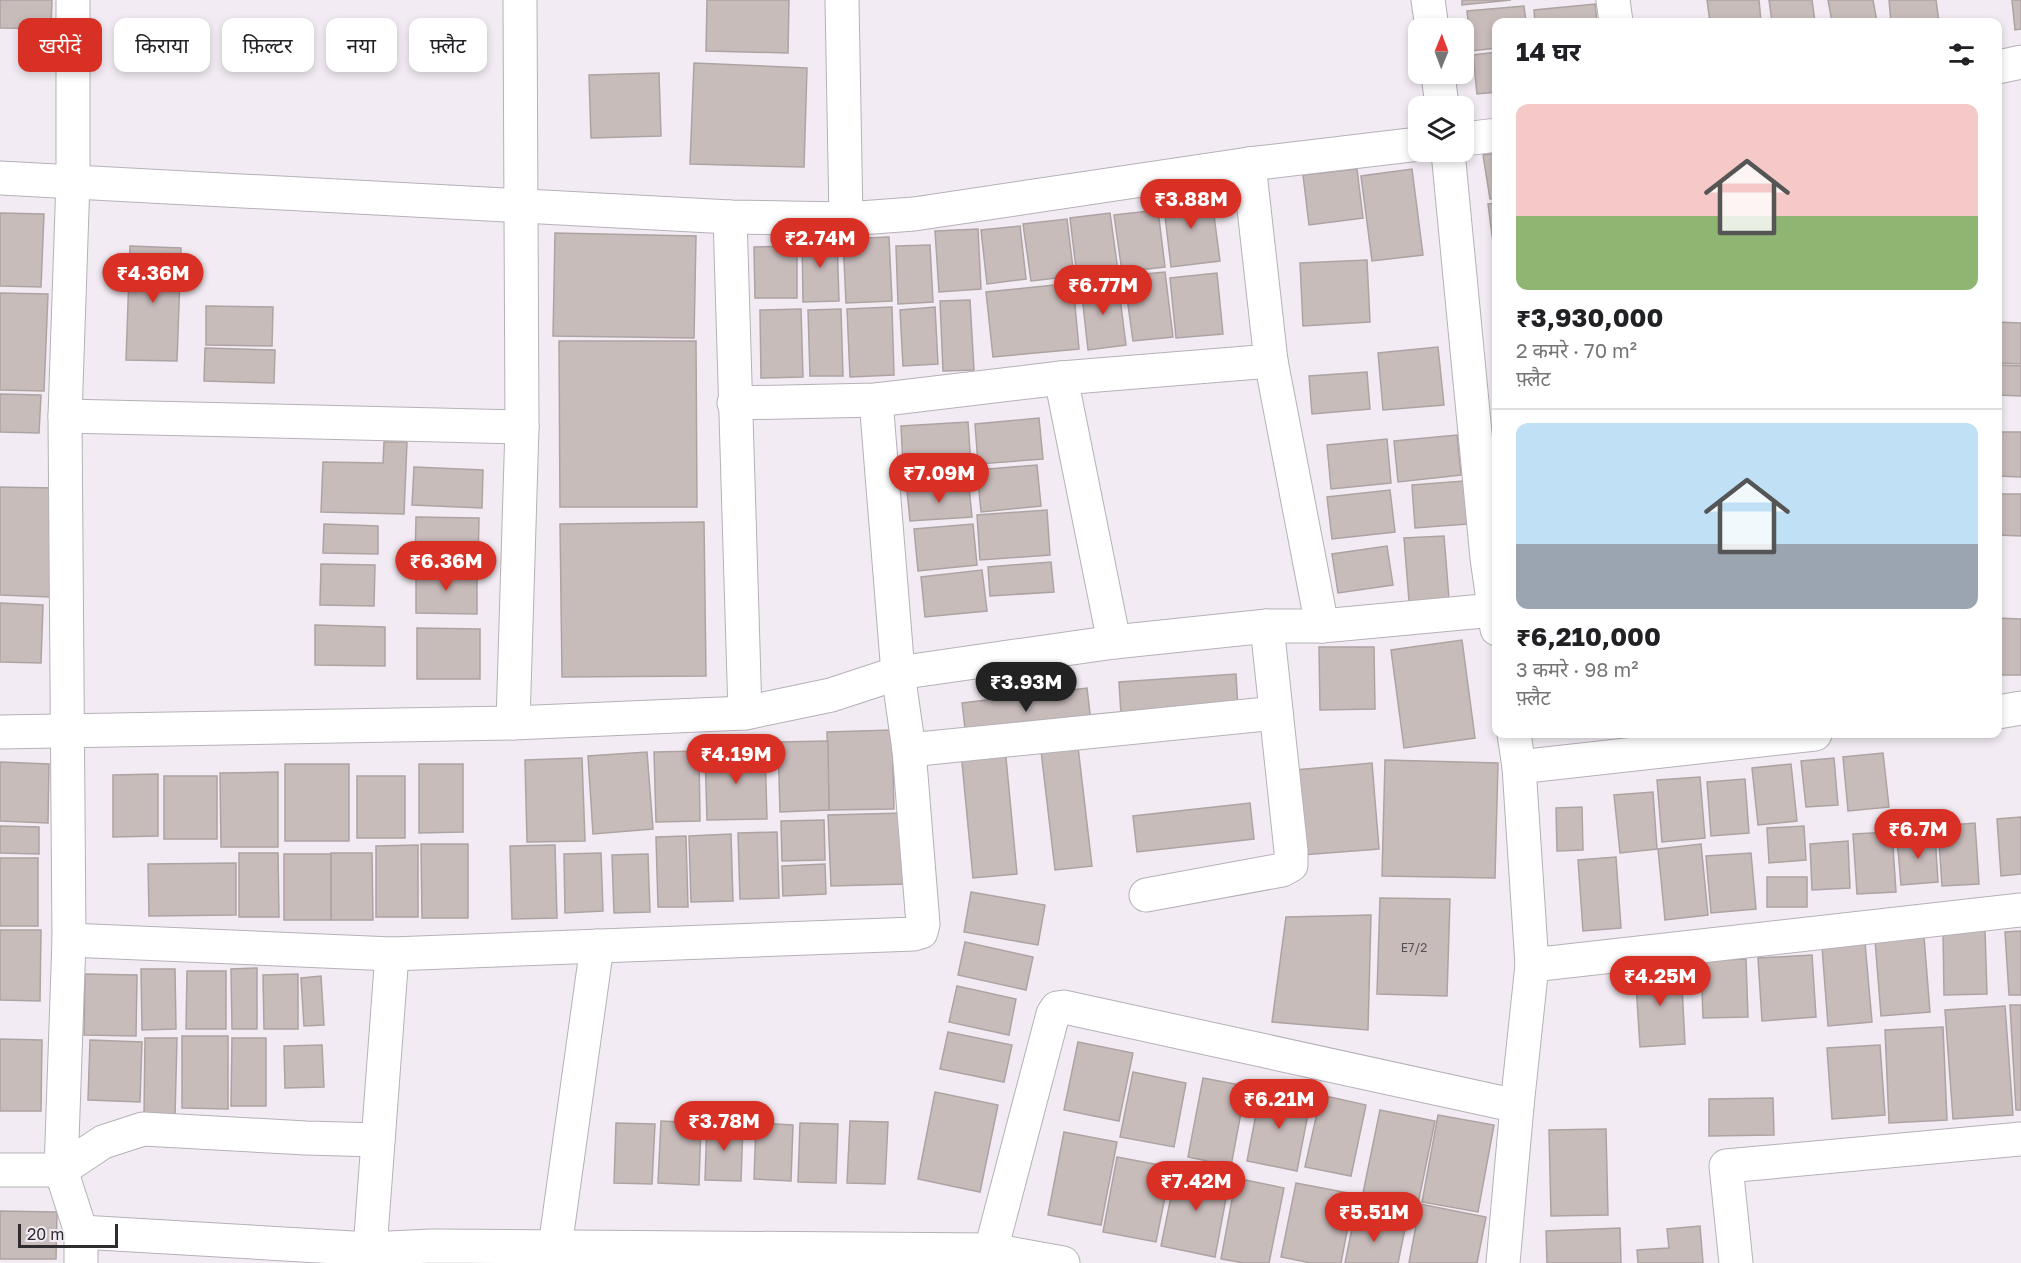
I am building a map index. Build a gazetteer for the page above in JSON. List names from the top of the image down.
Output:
{
  "house_numbers": ["E7/2"],
  "scale_bar": "20 m",
  "north": "top",
  "page": {
    "chip": [
      "खरीदें",
      "किराया",
      "फ़िल्टर",
      "नया",
      "फ़्लैट"
    ],
    "heading": "14 घर",
    "list": [
      {
        "name": "₹3,930,000",
        "note": "2 कमरे · 70 m² · फ़्लैट"
      },
      {
        "name": "₹6,210,000",
        "note": "3 कमरे · 98 m² · फ़्लैट"
      }
    ],
    "price": [
      "₹3.88M",
      "₹2.74M",
      "₹4.36M",
      "₹6.77M",
      "₹7.09M",
      "₹6.36M",
      "₹3.93M",
      "₹4.19M",
      "₹6.7M",
      "₹4.25M",
      "₹6.21M",
      "₹3.78M",
      "₹7.42M",
      "₹5.51M"
    ],
    "scale": "20 m"
  }
}
